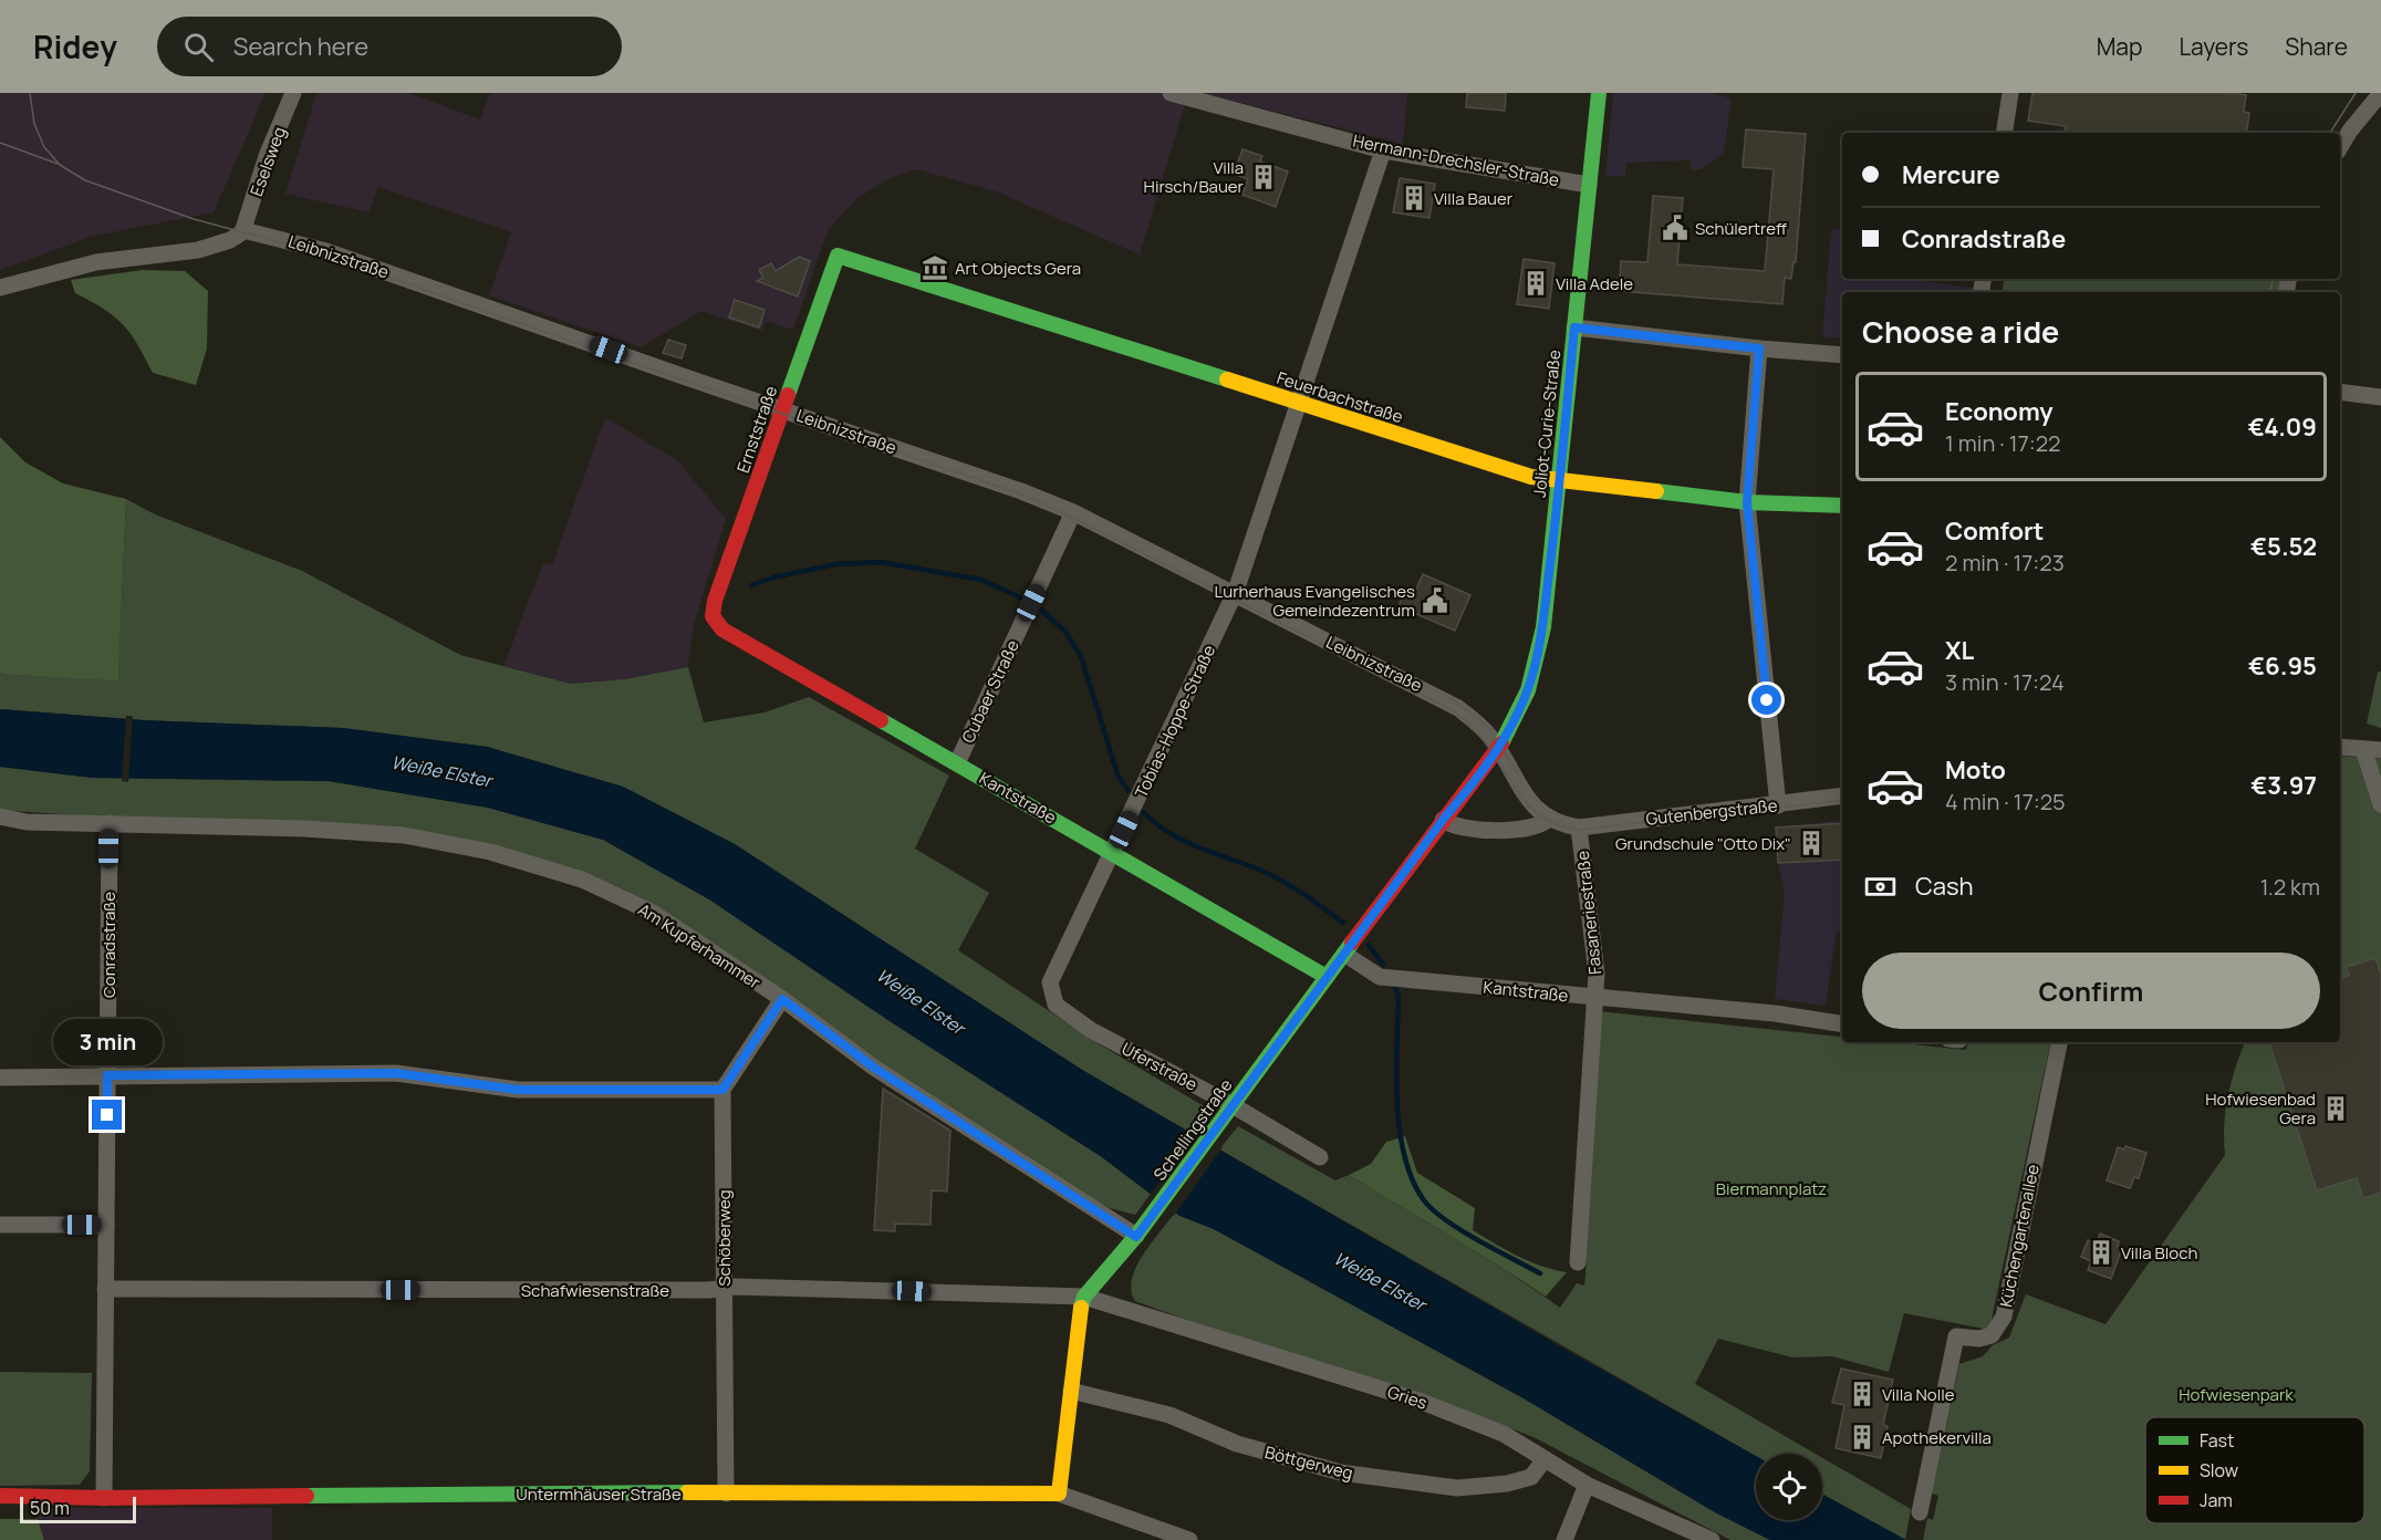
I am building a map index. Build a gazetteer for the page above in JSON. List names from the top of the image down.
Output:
{
  "streets": {
    "main road": [
      "Feuerbachstraße",
      "Joliot-Curie-Straße",
      "Ernststraße",
      "Kantstraße",
      "Schellingstraße",
      "Untermhäuser Straße"
    ],
    "street": [
      "Hermann-Drechsler-Straße",
      "Eselsweg",
      "Leibnizstraße",
      "Cubaer Straße",
      "Tobias-Hoppe-Straße",
      "Gutenbergstraße",
      "Fasaneriestraße",
      "Conradstraße",
      "Am Kupferhammer",
      "Uferstraße",
      "Küchengartenallee",
      "Schöberweg",
      "Schafwiesenstraße",
      "Gries",
      "Böttgerweg"
    ]
  },
  "crossings": [
    ["Hermann-Drechsler-Straße", "Joliot-Curie-Straße"],
    ["Hermann-Drechsler-Straße", "Tobias-Hoppe-Straße"],
    ["Eselsweg", "Leibnizstraße"],
    ["Leibnizstraße", "Joliot-Curie-Straße"],
    ["Leibnizstraße", "Ernststraße"],
    ["Leibnizstraße", "Cubaer Straße"],
    ["Leibnizstraße", "Tobias-Hoppe-Straße"],
    ["Feuerbachstraße", "Joliot-Curie-Straße"],
    ["Feuerbachstraße", "Ernststraße"],
    ["Feuerbachstraße", "Tobias-Hoppe-Straße"],
    ["Joliot-Curie-Straße", "Schellingstraße"],
    ["Ernststraße", "Kantstraße"],
    ["Cubaer Straße", "Kantstraße"],
    ["Tobias-Hoppe-Straße", "Kantstraße"],
    ["Tobias-Hoppe-Straße", "Uferstraße"],
    ["Kantstraße", "Fasaneriestraße"],
    ["Kantstraße", "Schellingstraße"],
    ["Gutenbergstraße", "Fasaneriestraße"],
    ["Conradstraße", "Am Kupferhammer"],
    ["Conradstraße", "Schafwiesenstraße"],
    ["Conradstraße", "Untermhäuser Straße"],
    ["Am Kupferhammer", "Schellingstraße"],
    ["Uferstraße", "Schellingstraße"],
    ["Schellingstraße", "Schafwiesenstraße"],
    ["Schellingstraße", "Gries"],
    ["Schellingstraße", "Böttgerweg"],
    ["Schellingstraße", "Untermhäuser Straße"],
    ["Schöberweg", "Schafwiesenstraße"],
    ["Schöberweg", "Untermhäuser Straße"],
    ["Schafwiesenstraße", "Gries"],
    ["Gries", "Böttgerweg"]
  ],
  "water": ["Weiße Elster"],
  "parks": ["Biermannplatz", "Hofwiesenpark"],
  "places": {
    "building": [
      "Villa Hirsch/Bauer",
      "Villa Bauer",
      "Villa Adele",
      "Grundschule \"Otto Dix\"",
      "Hofwiesenbad Gera",
      "Villa Bloch",
      "Villa Nolle",
      "Apothekervilla"
    ],
    "public building": ["Schülertreff", "Lurherhaus Evangelisches Gemeindezentrum"],
    "museum": ["Art Objects Gera"]
  },
  "legend": ["Fast", "Slow", "Jam"],
  "scale_bar": "50 m",
  "page": {
    "header": "Ridey",
    "search": "Search here",
    "nav": ["Map", "Layers", "Share"],
    "banner": ["Mercure", "Conradstraße"],
    "heading": "Choose a ride",
    "list": [
      {
        "name": "Economy",
        "note": "1 min · 17:22",
        "value": "€4.09"
      },
      {
        "name": "Comfort",
        "note": "2 min · 17:23",
        "value": "€5.52"
      },
      {
        "name": "XL",
        "note": "3 min · 17:24",
        "value": "€6.95"
      },
      {
        "name": "Moto",
        "note": "4 min · 17:25",
        "value": "€3.97"
      }
    ],
    "pay": ["Cash", "1.2 km"],
    "buttons": "Confirm",
    "bubble": "3 min",
    "scale": "50 m"
  }
}
